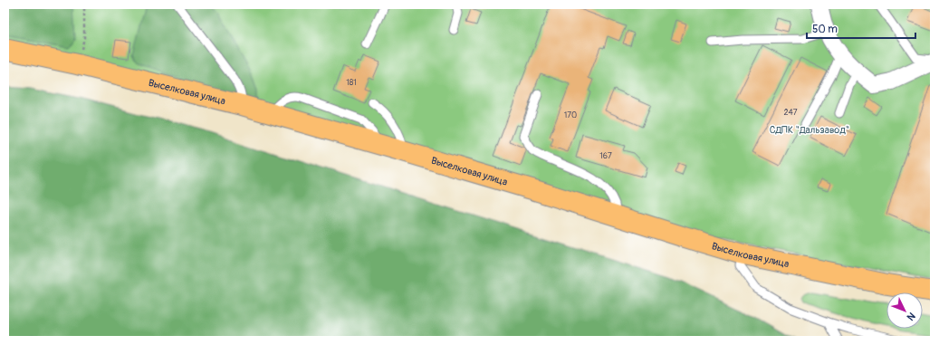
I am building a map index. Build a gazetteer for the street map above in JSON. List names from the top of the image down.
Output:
{
  "streets": {
    "main road": ["Выселковая улица"]
  },
  "parks": ["СДПК \"Дальзавод\""],
  "house_numbers": [
    "181",
    "247",
    "170",
    "167"
  ],
  "scale_bar": "50 m",
  "north": "bottom right"
}
